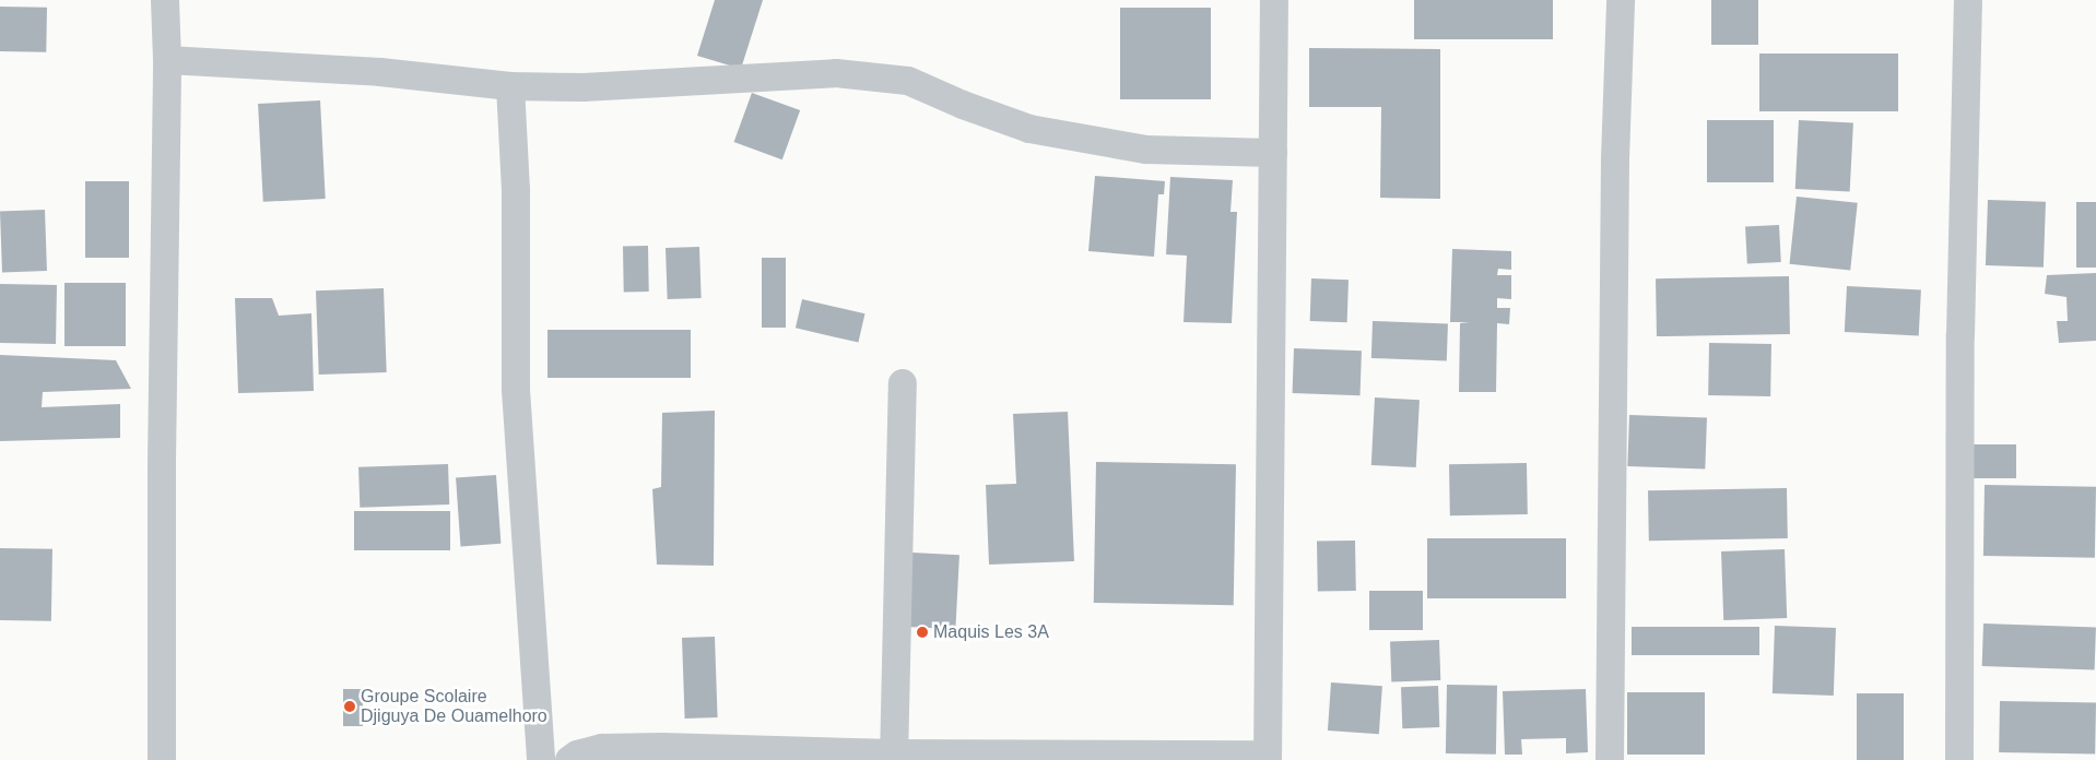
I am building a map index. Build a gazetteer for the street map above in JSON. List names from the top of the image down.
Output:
{
  "places": ["Maquis Les 3A", "Groupe Scolaire Djiguya De Ouamelhoro"]
}
